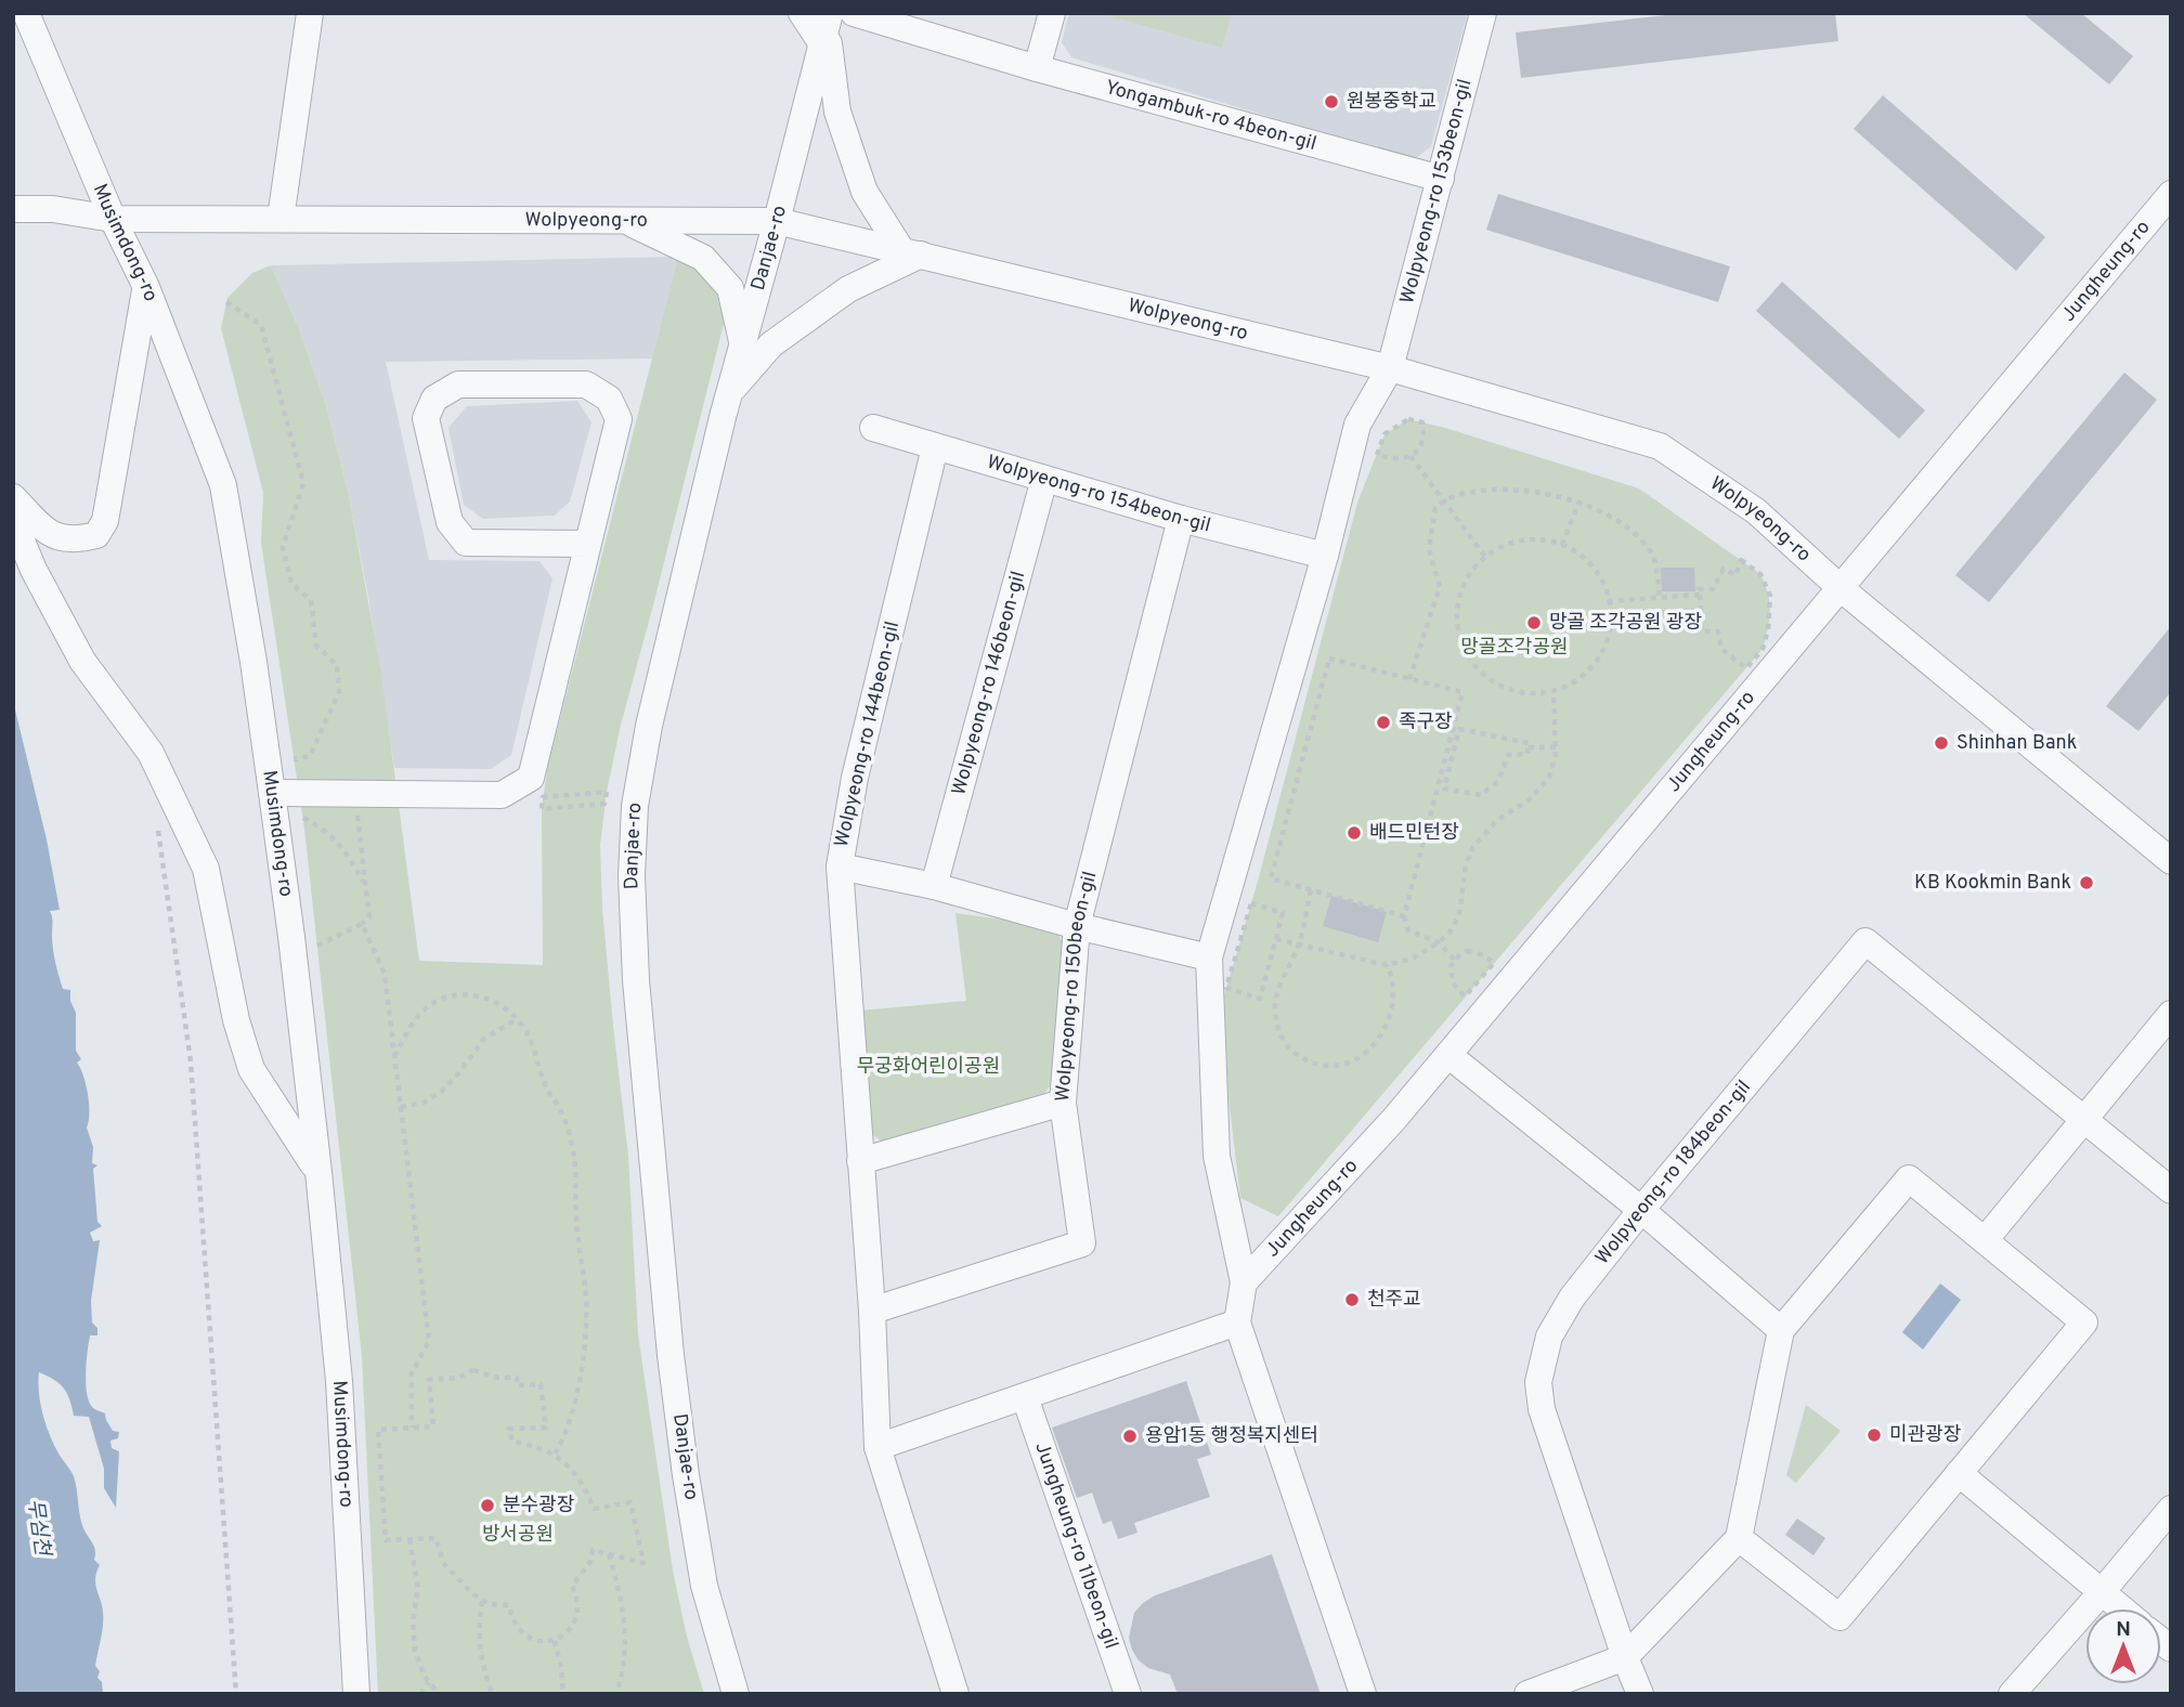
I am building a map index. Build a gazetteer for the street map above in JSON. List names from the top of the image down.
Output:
{
  "streets": {
    "street": [
      "Yongambuk-ro 4beon-gil",
      "Wolpyeong-ro 153beon-gil",
      "Wolpyeong-ro",
      "Musimdong-ro",
      "Danjae-ro",
      "Jungheung-ro",
      "Wolpyeong-ro 154beon-gil",
      "Wolpyeong-ro 146beon-gil",
      "Wolpyeong-ro 144beon-gil",
      "Wolpyeong-ro 150beon-gil",
      "Wolpyeong-ro 184beon-gil",
      "Jungheung-ro 11beon-gil"
    ]
  },
  "crossings": [
    ["Yongambuk-ro 4beon-gil", "Wolpyeong-ro 153beon-gil"],
    ["Wolpyeong-ro 153beon-gil", "Wolpyeong-ro"],
    ["Wolpyeong-ro 153beon-gil", "Jungheung-ro"],
    ["Wolpyeong-ro 153beon-gil", "Wolpyeong-ro 154beon-gil"],
    ["Wolpyeong-ro", "Musimdong-ro"],
    ["Wolpyeong-ro", "Danjae-ro"],
    ["Wolpyeong-ro", "Jungheung-ro"],
    ["Wolpyeong-ro 154beon-gil", "Wolpyeong-ro 146beon-gil"],
    ["Wolpyeong-ro 154beon-gil", "Wolpyeong-ro 144beon-gil"],
    ["Wolpyeong-ro 154beon-gil", "Wolpyeong-ro 150beon-gil"],
    ["Wolpyeong-ro 144beon-gil", "Wolpyeong-ro 150beon-gil"]
  ],
  "water": ["무심천"],
  "parks": ["망골조각공원", "무궁화어린이공원", "방서공원"],
  "places": [
    "원봉중학교",
    "망골 조각공원 광장",
    "족구장",
    "Shinhan Bank",
    "배드민턴장",
    "KB Kookmin Bank",
    "천주교",
    "미관광장",
    "용암1동 행정복지센터",
    "분수광장"
  ],
  "north": "top"
}
